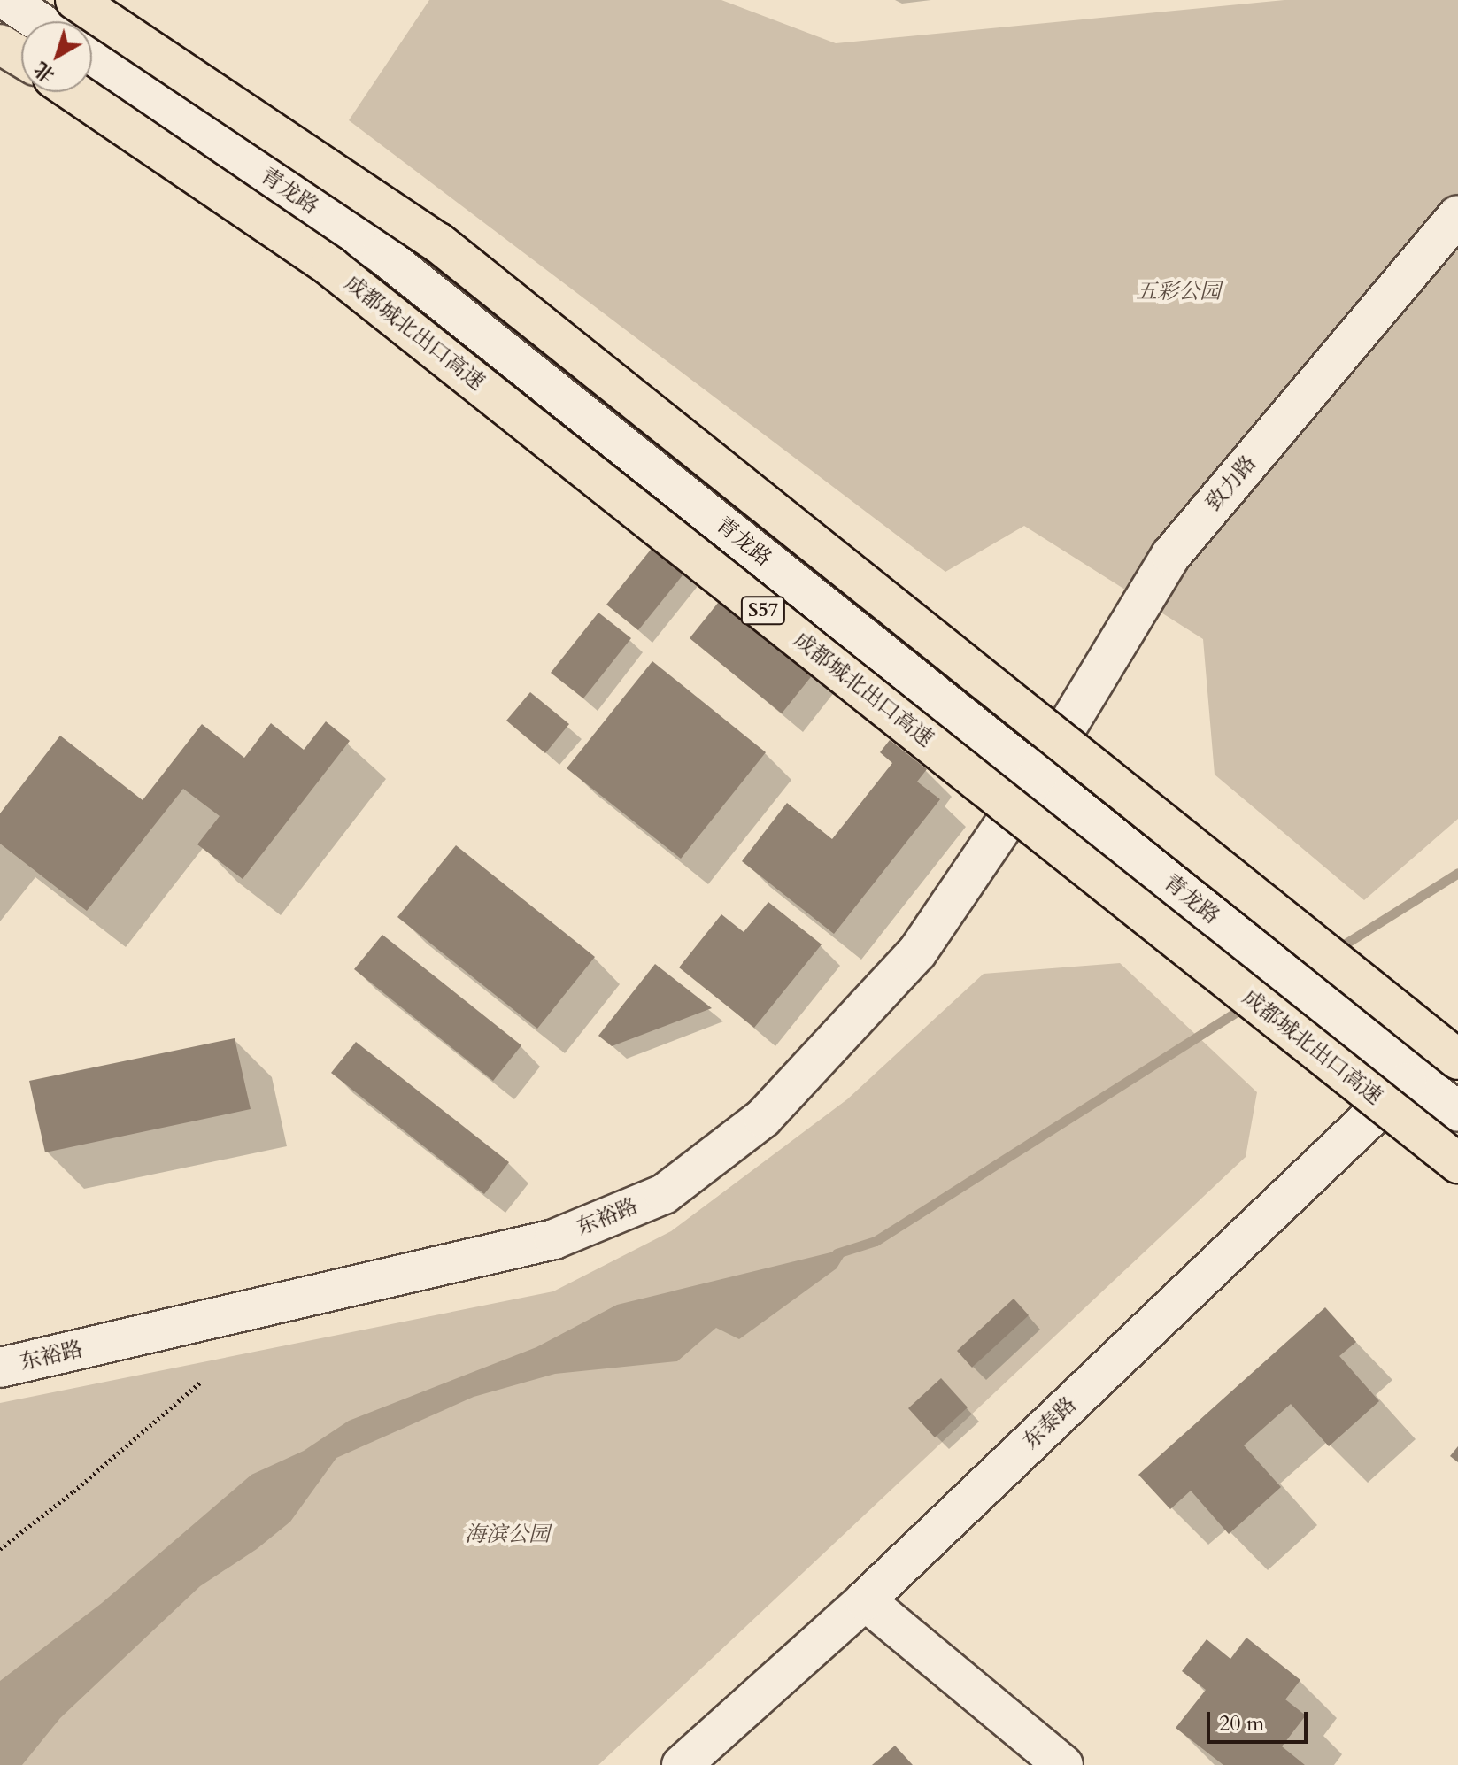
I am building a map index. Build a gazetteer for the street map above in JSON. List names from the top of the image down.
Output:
{
  "streets": {
    "highway": ["成都城北出口高速", "S57"],
    "street": [
      "青龙路",
      "致力路",
      "东裕路",
      "东泰路"
    ]
  },
  "crossings": [
    ["青龙路", "致力路"],
    ["青龙路", "东裕路"],
    ["青龙路", "东泰路"],
    ["致力路", "东裕路"]
  ],
  "parks": ["五彩公园", "海滨公园"],
  "scale_bar": "20 m",
  "north": "bottom left"
}
